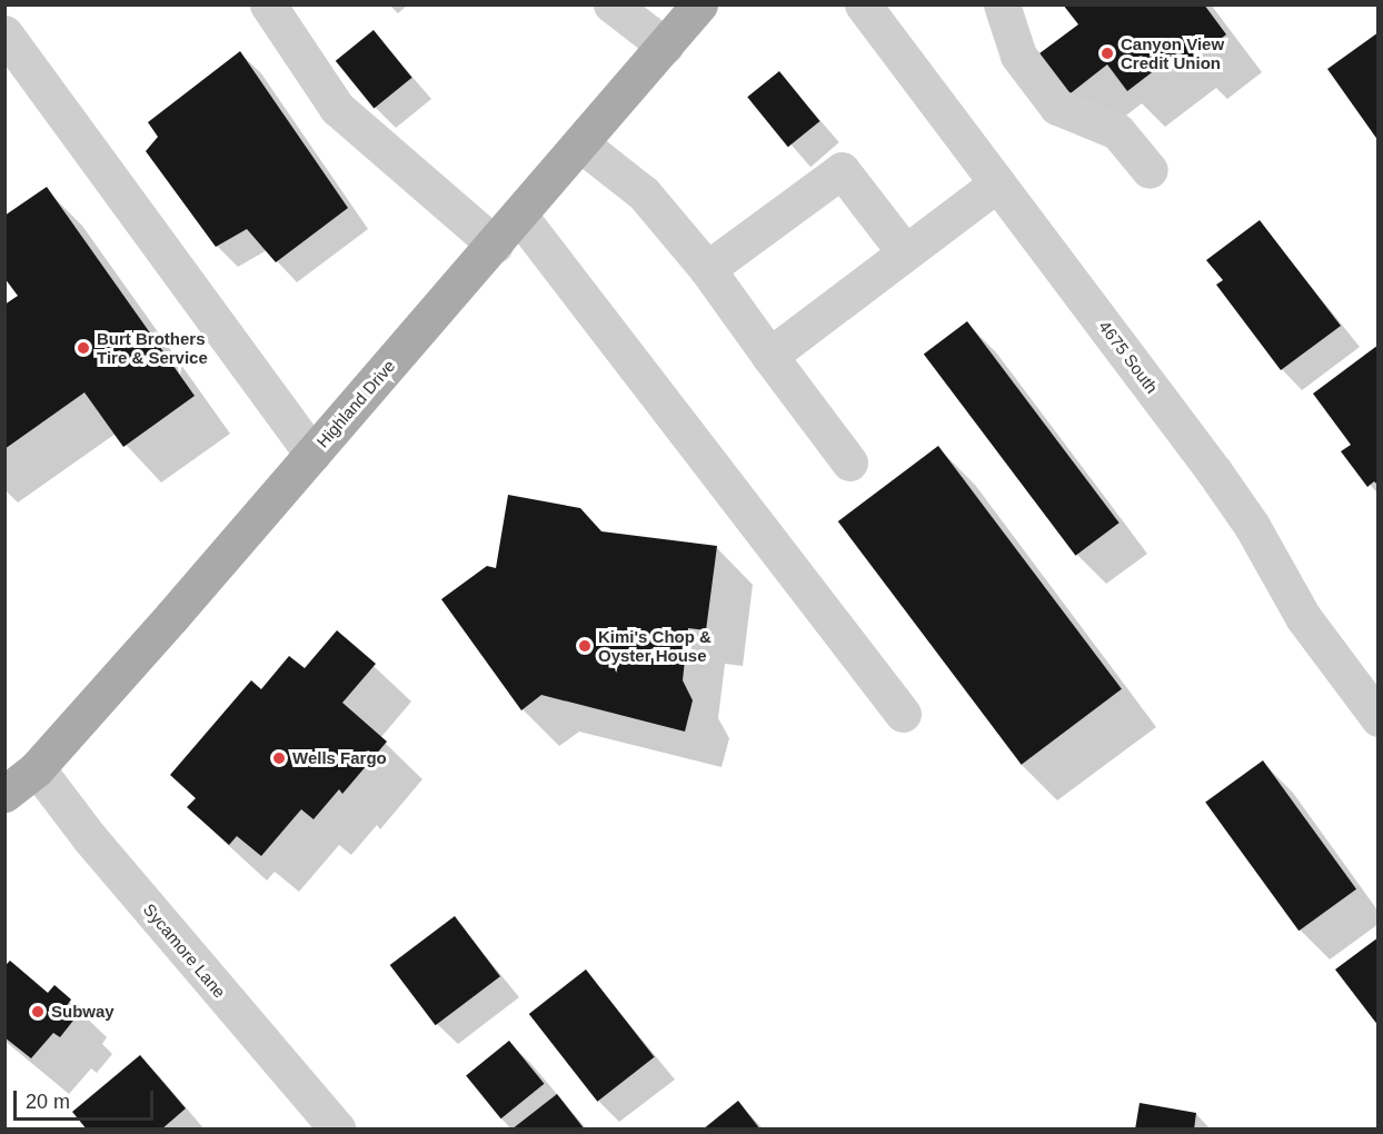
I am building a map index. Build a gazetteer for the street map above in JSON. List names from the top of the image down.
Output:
{
  "streets": {
    "main road": ["Highland Drive"],
    "street": ["4675 South", "Sycamore Lane"]
  },
  "crossings": [
    ["Highland Drive", "Sycamore Lane"]
  ],
  "places": [
    "Canyon View Credit Union",
    "Burt Brothers Tire & Service",
    "Kimi's Chop & Oyster House",
    "Wells Fargo",
    "Subway"
  ],
  "scale_bar": "20 m"
}
